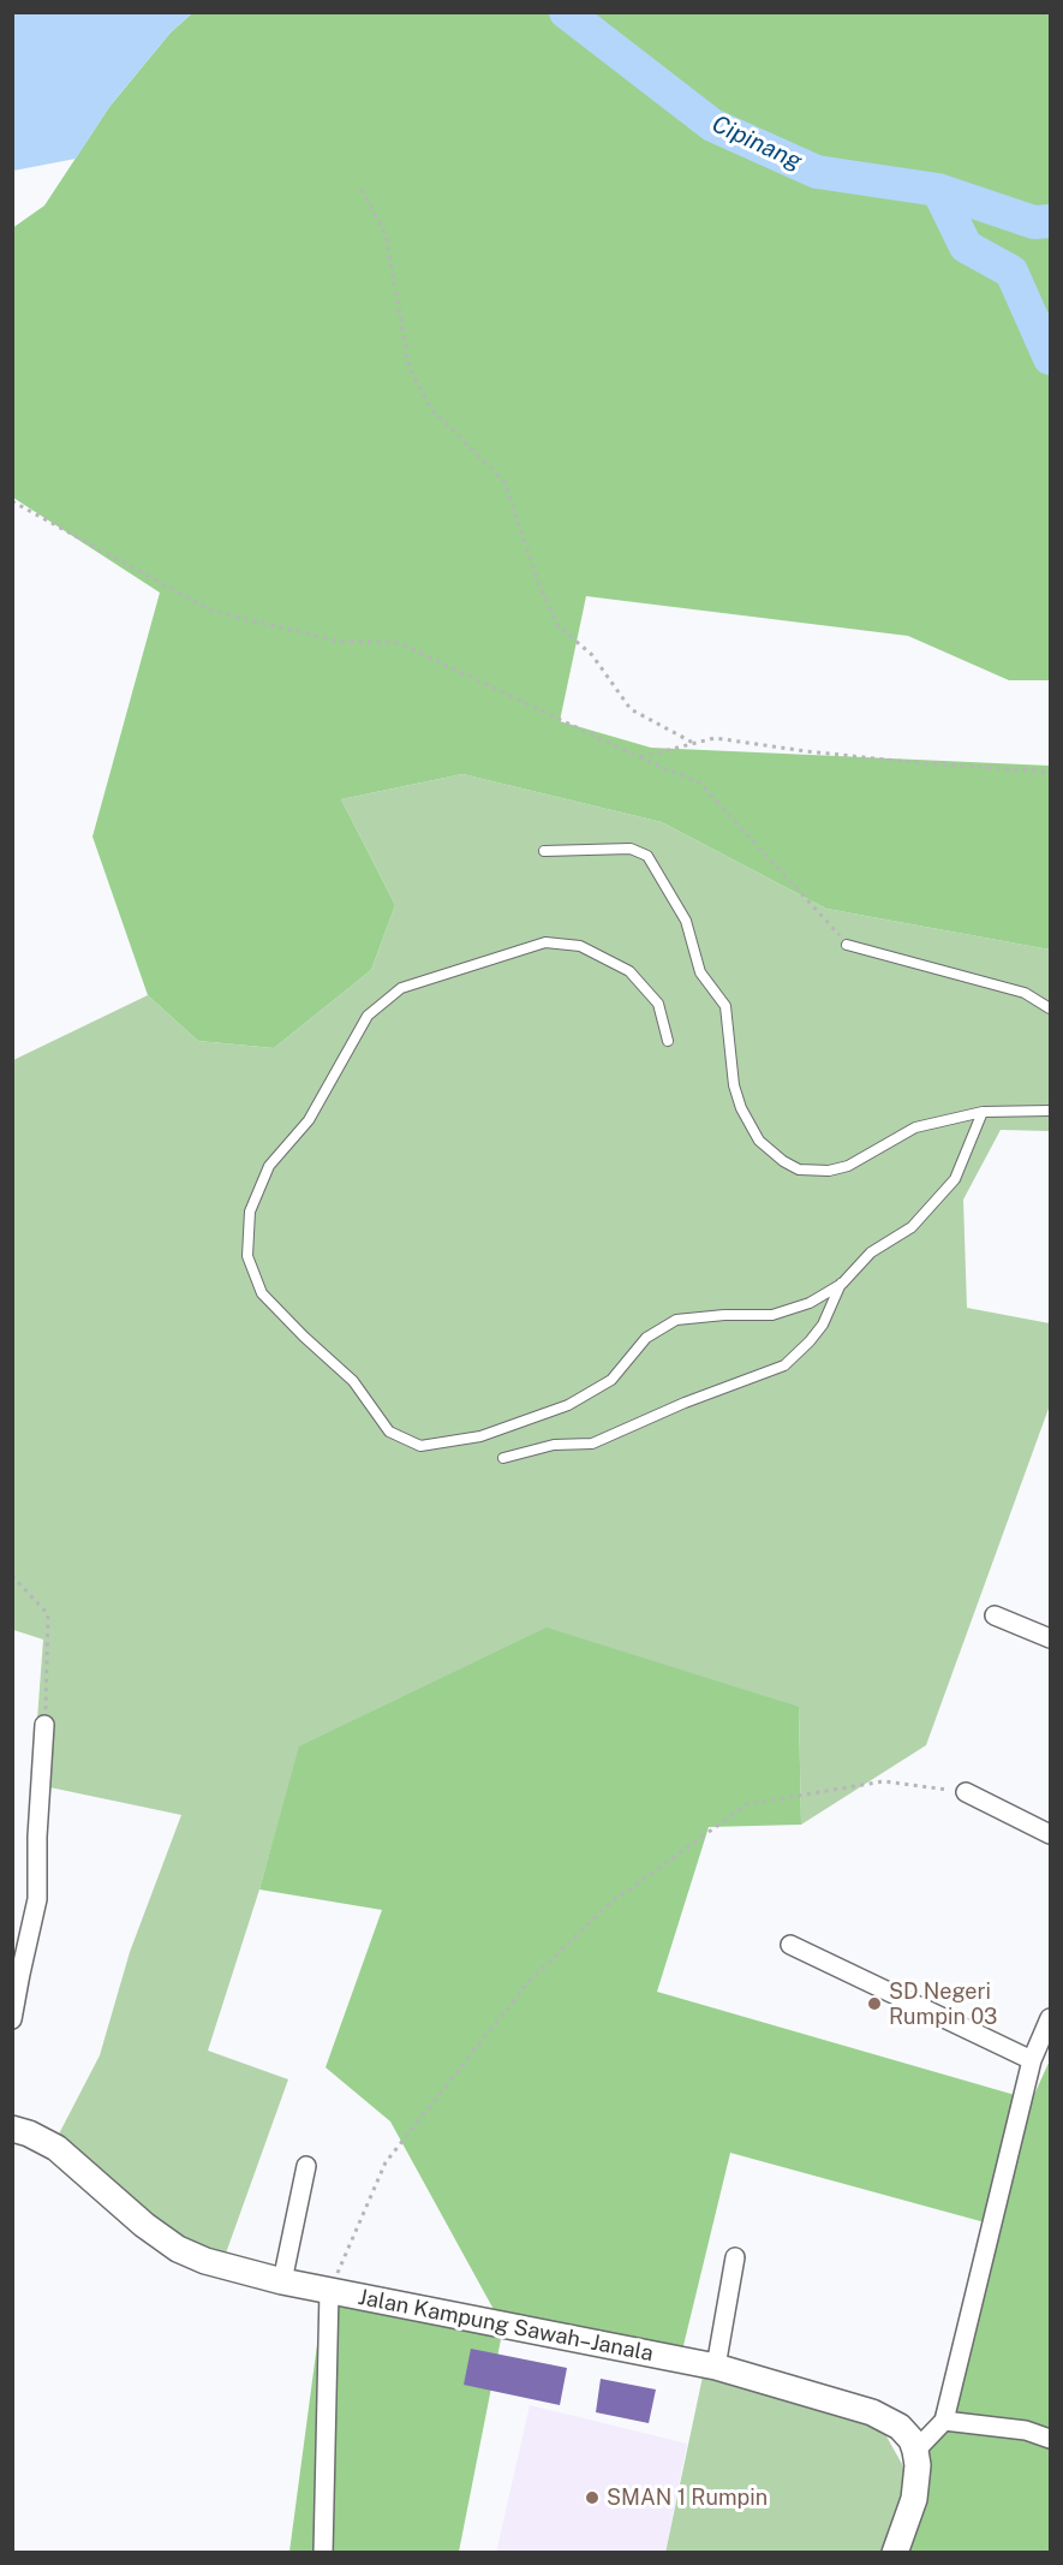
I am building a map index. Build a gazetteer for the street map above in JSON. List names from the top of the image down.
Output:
{
  "streets": {
    "main road": ["Jalan Kampung Sawah–Janala"]
  },
  "water": ["Cipinang"],
  "places": ["SD Negeri Rumpin 03", "SMAN 1 Rumpin"]
}
